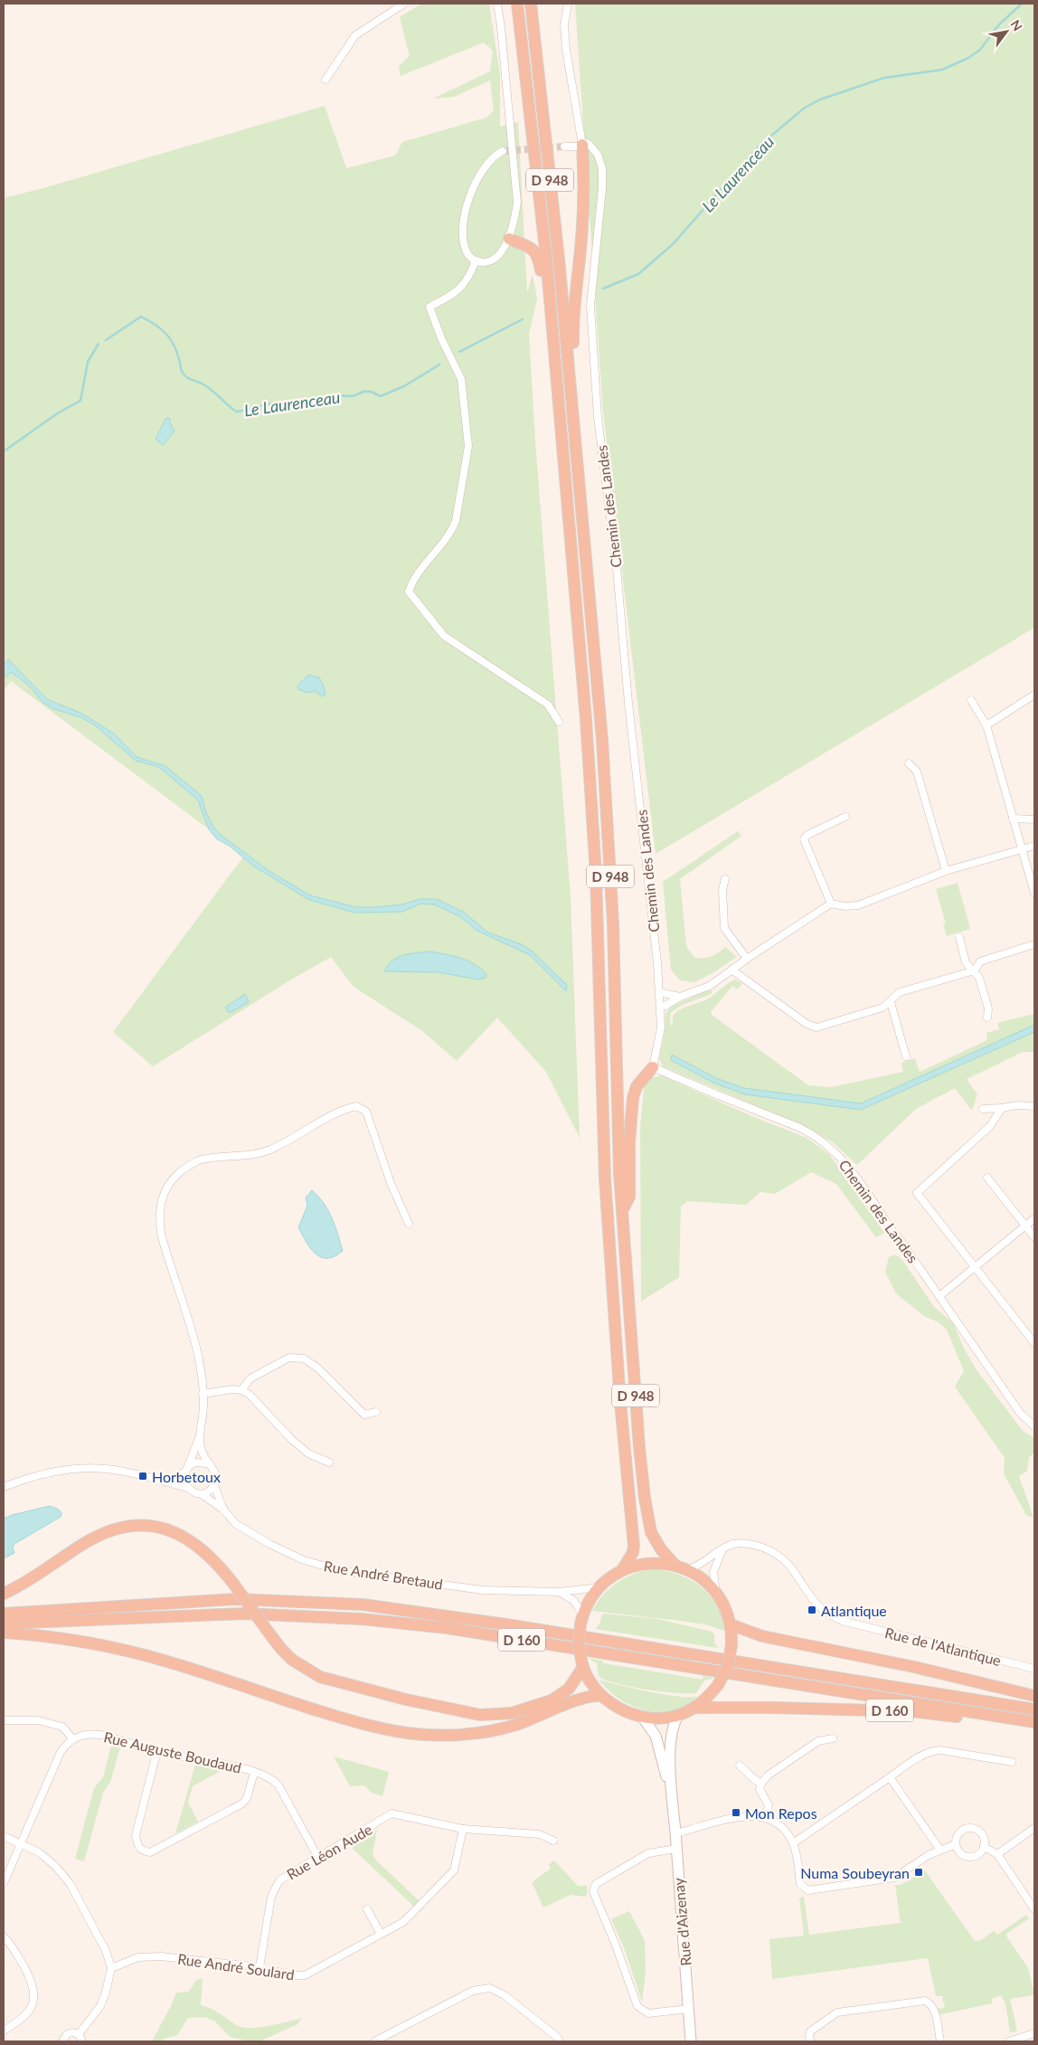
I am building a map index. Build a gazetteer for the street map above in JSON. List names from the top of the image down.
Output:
{
  "streets": {
    "highway": ["D 948", "D 160"],
    "main road": ["Rue d'Aizenay"],
    "street": [
      "Chemin des Landes",
      "Rue André Bretaud",
      "Rue de l'Atlantique",
      "Rue Auguste Boudaud",
      "Rue Léon Aude",
      "Rue André Soulard"
    ]
  },
  "crossings": [
    ["D 948", "Rue André Bretaud"],
    ["D 948", "D 160"],
    ["D 948", "Rue de l'Atlantique"],
    ["D 948", "Rue d'Aizenay"],
    ["Rue André Bretaud", "D 160"],
    ["Rue André Bretaud", "Rue de l'Atlantique"],
    ["Rue André Bretaud", "Rue d'Aizenay"],
    ["D 160", "Rue de l'Atlantique"],
    ["D 160", "Rue d'Aizenay"],
    ["Rue de l'Atlantique", "Rue d'Aizenay"],
    ["Rue Auguste Boudaud", "Rue Léon Aude"],
    ["Rue Léon Aude", "Rue André Soulard"]
  ],
  "water": ["Le Laurenceau"],
  "places": {
    "transit": [
      "Horbetoux",
      "Atlantique",
      "Mon Repos",
      "Numa Soubeyran"
    ]
  },
  "north": "top right"
}
